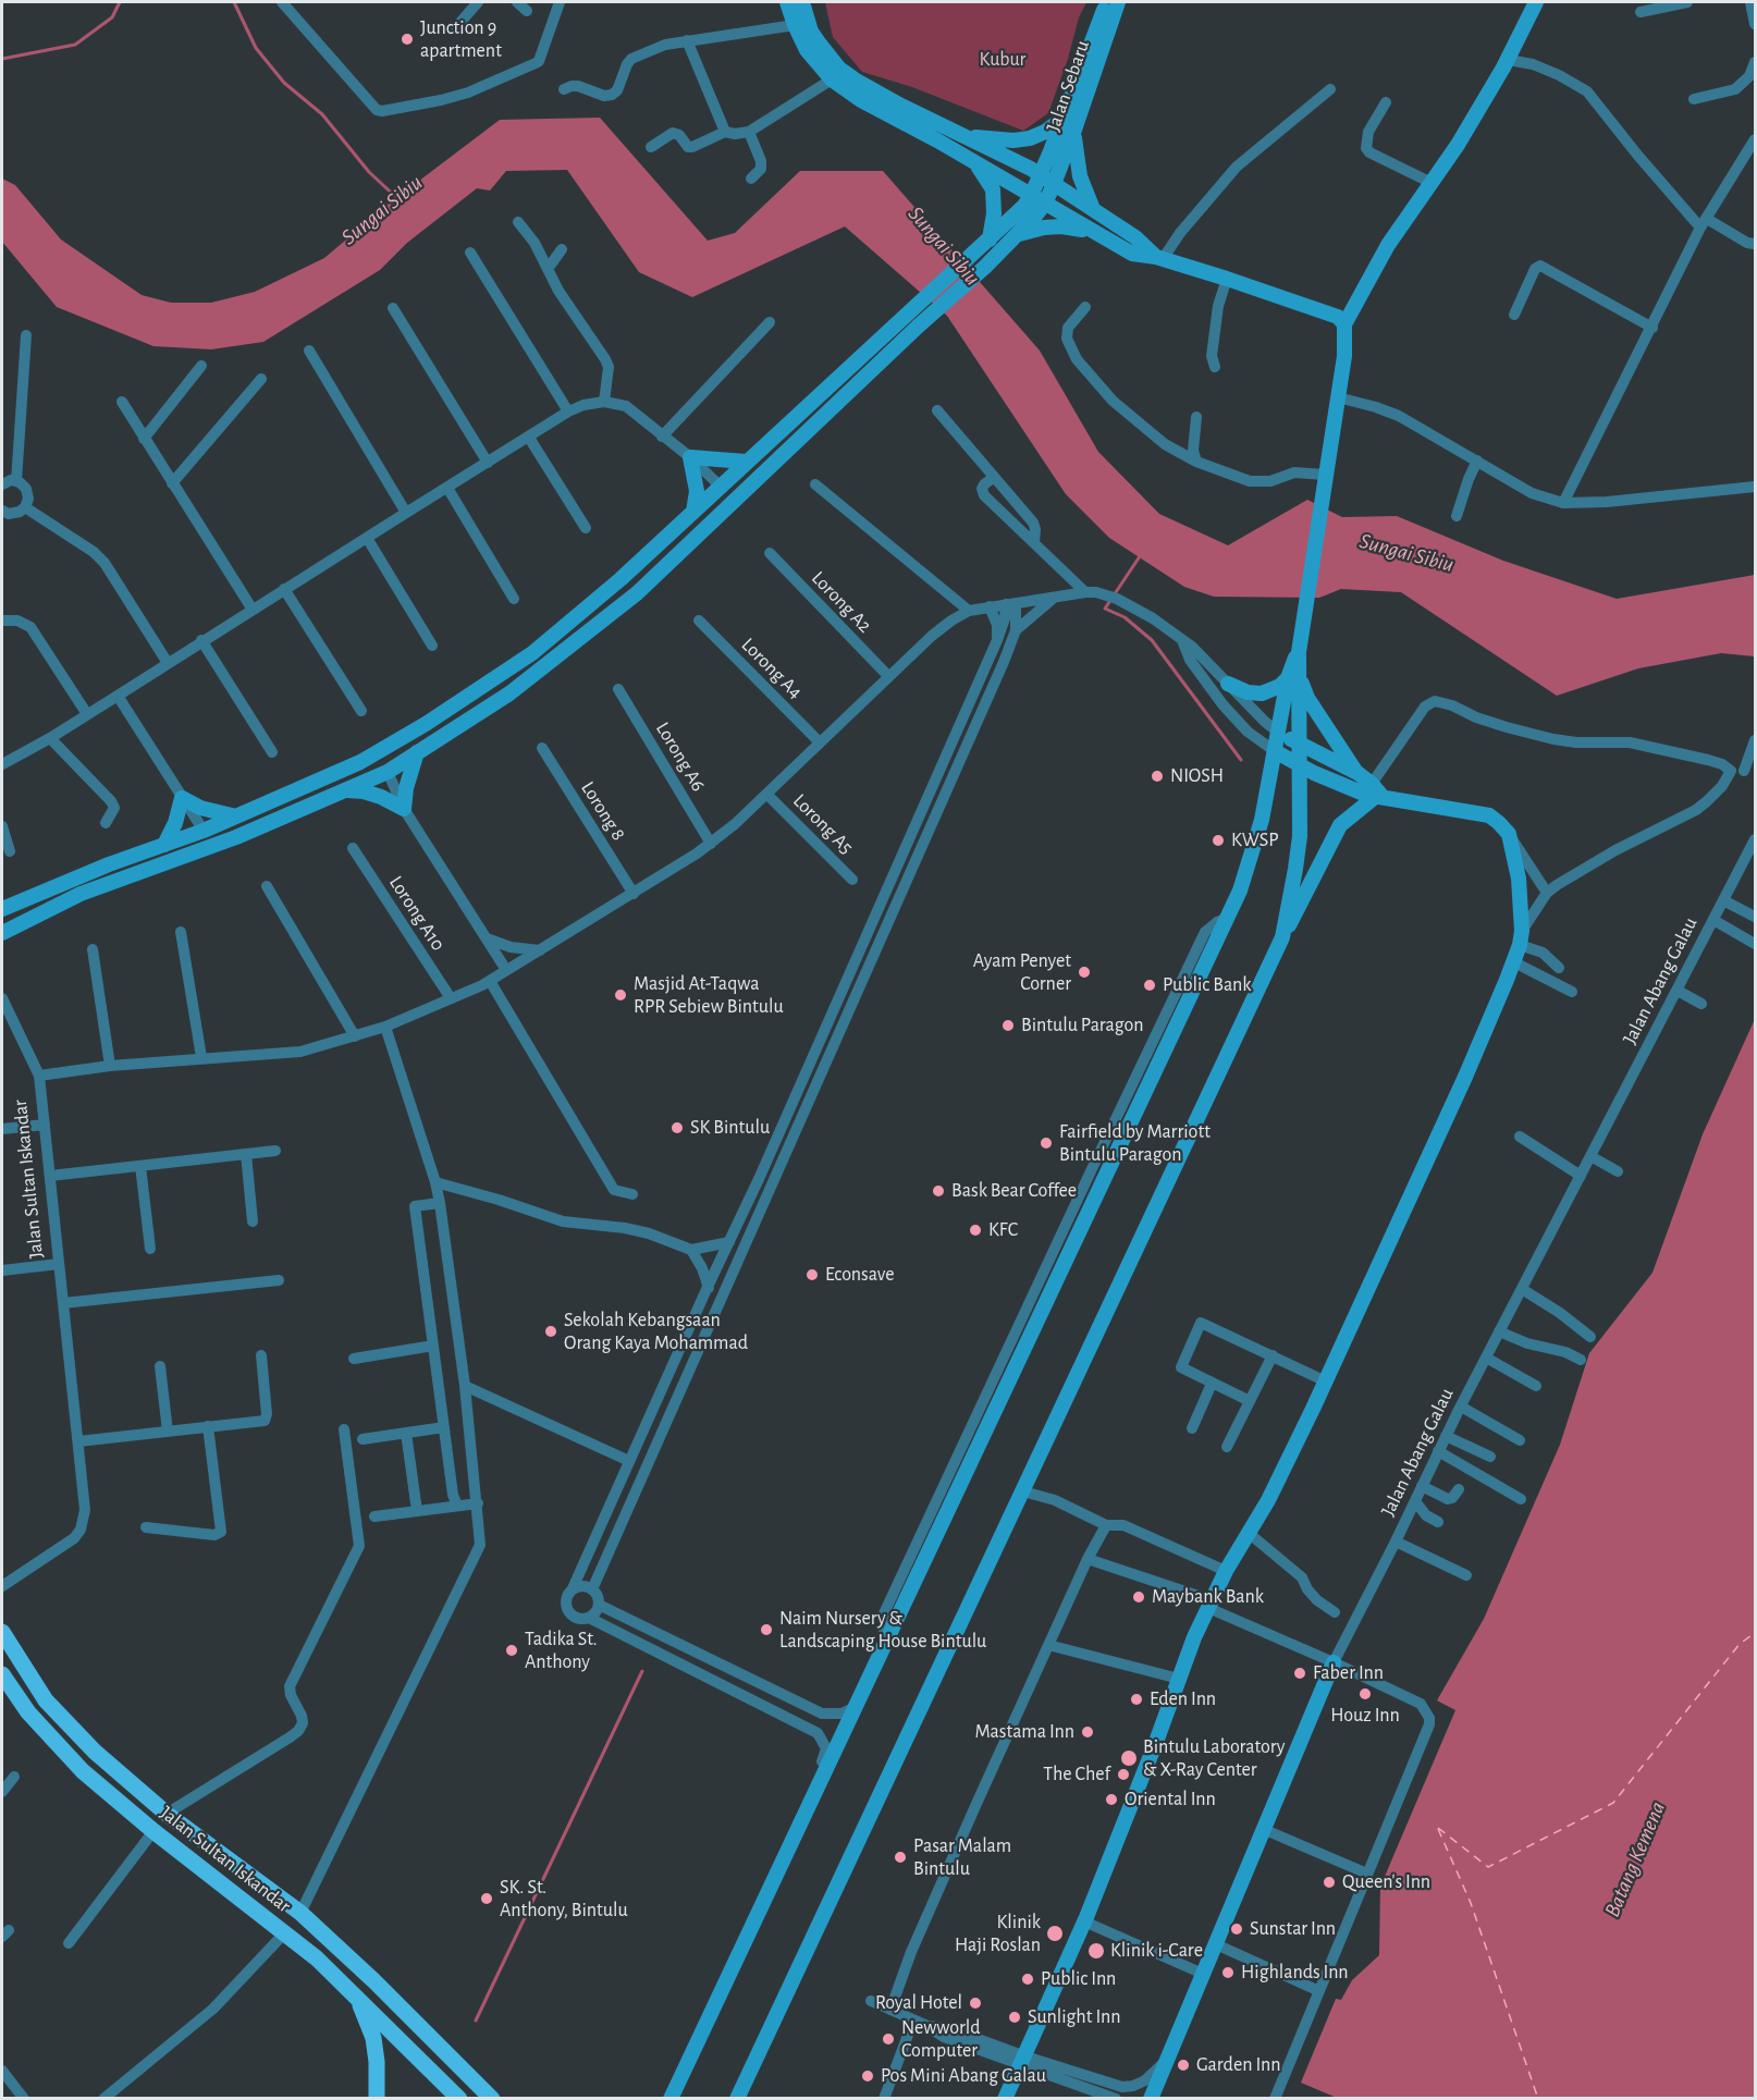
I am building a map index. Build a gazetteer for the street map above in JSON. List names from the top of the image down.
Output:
{
  "streets": {
    "main road": ["Jalan Sultan Iskandar"],
    "street": [
      "Jalan Sebaru",
      "Lorong A2",
      "Lorong A4",
      "Lorong A6",
      "Lorong 8",
      "Lorong A5",
      "Lorong A10",
      "Jalan Abang Galau"
    ]
  },
  "crossings": [
    ["Lorong A2", "Jalan Sultan Iskandar"],
    ["Lorong A4", "Jalan Sultan Iskandar"],
    ["Lorong A6", "Jalan Sultan Iskandar"],
    ["Lorong 8", "Jalan Sultan Iskandar"],
    ["Lorong A5", "Jalan Sultan Iskandar"],
    ["Lorong A10", "Jalan Sultan Iskandar"]
  ],
  "water": ["Sungai Sibiu", "Batang Kemena"],
  "parks": ["Kubur"],
  "places": [
    "Junction 9 apartment",
    "NIOSH",
    "KWSP",
    "Ayam Penyet Corner",
    "Public Bank",
    "Masjid At-Taqwa RPR Sebiew Bintulu",
    "Bintulu Paragon",
    "SK Bintulu",
    "Fairfield by Marriott Bintulu Paragon",
    "Bask Bear Coffee",
    "KFC",
    "Econsave",
    "Sekolah Kebangsaan Orang Kaya Mohammad",
    "Maybank Bank",
    "Naim Nursery & Landscaping House Bintulu",
    "Tadika St. Anthony",
    "Faber Inn",
    "Houz Inn",
    "Eden Inn",
    "Mastama Inn",
    "Bintulu Laboratory & X-Ray Center",
    "The Chef",
    "Oriental Inn",
    "Pasar Malam Bintulu",
    "Queen's Inn",
    "SK. St. Anthony, Bintulu",
    "Sunstar Inn",
    "Klinik Haji Roslan",
    "Klinik i-Care",
    "Highlands Inn",
    "Public Inn",
    "Royal Hotel",
    "Sunlight Inn",
    "Newworld Computer",
    "Garden Inn",
    "Pos Mini Abang Galau"
  ]
}
